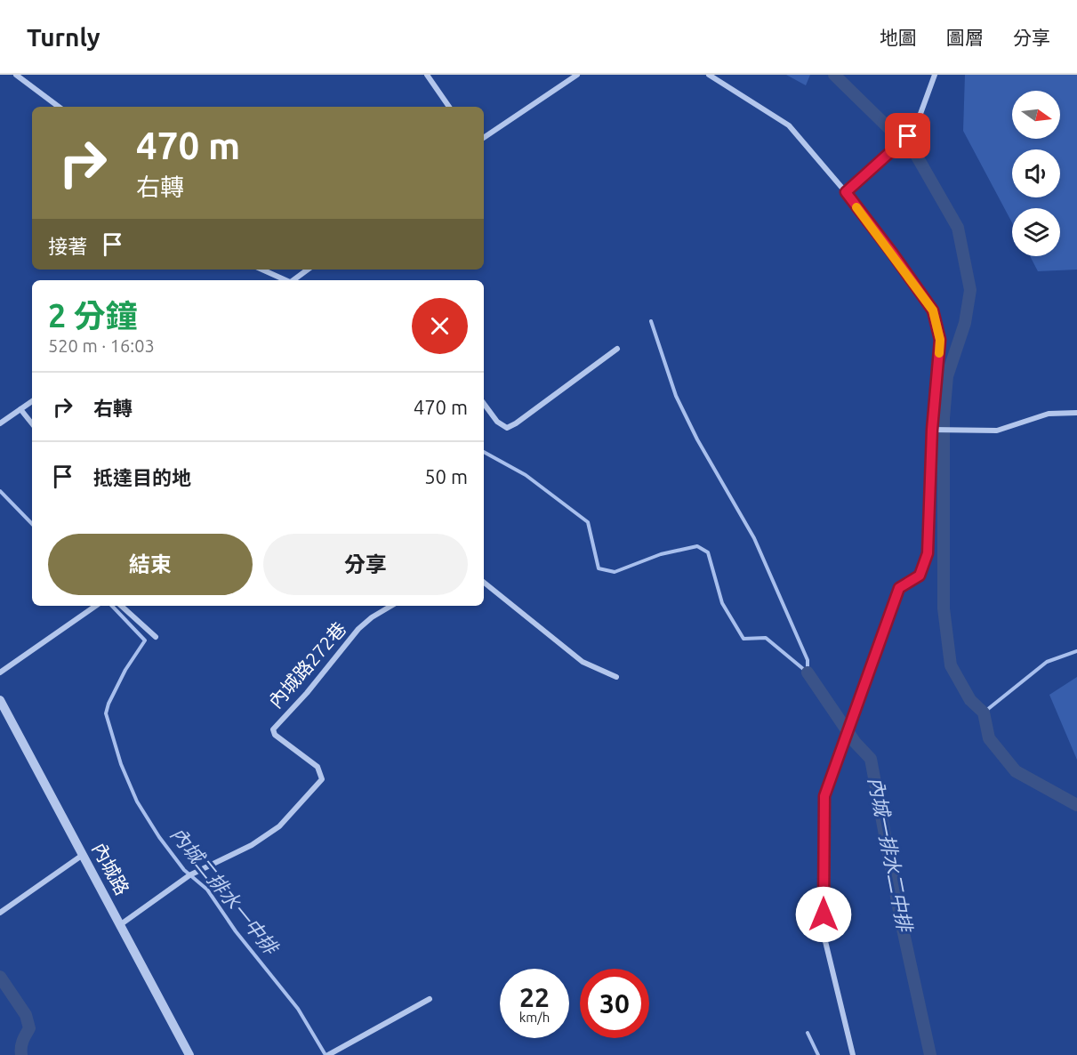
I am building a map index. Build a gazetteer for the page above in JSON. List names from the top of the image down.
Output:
{
  "streets": {
    "street": ["內城路272巷", "內城路"]
  },
  "crossings": [
    ["內城路272巷", "內城路"]
  ],
  "water": ["內城一排水二中排", "內城二排水一中排"],
  "north": "right",
  "page": {
    "header": "Turnly",
    "nav": ["地圖", "圖層", "分享"],
    "turn": ["470 m", "右轉"],
    "then": "接著",
    "heading": ["2 分鐘", "520 m · 16:03"],
    "list": [
      {
        "name": "右轉",
        "value": "470 m"
      },
      {
        "name": "抵達目的地",
        "value": "50 m"
      }
    ],
    "buttons": ["結束", "分享"],
    "speed": "22 km/h",
    "limit": "30"
  }
}
